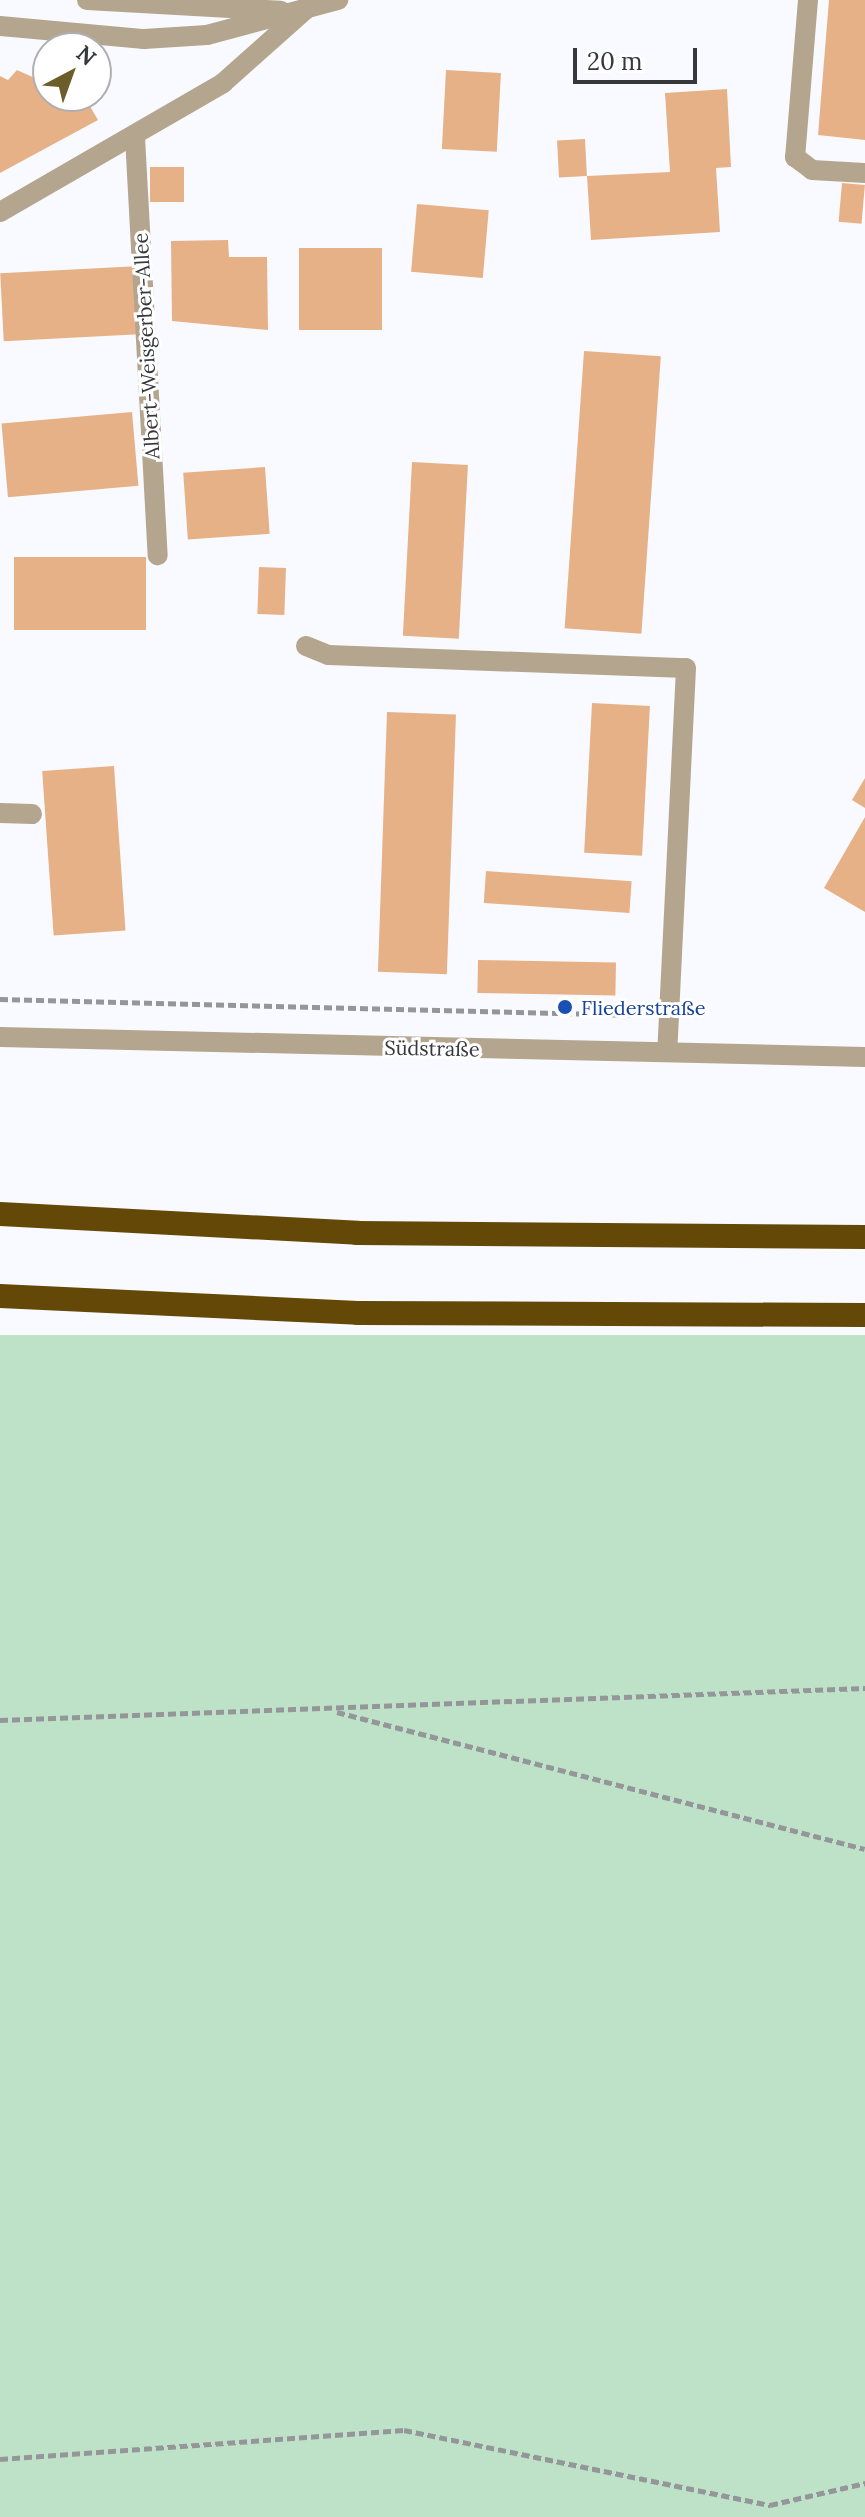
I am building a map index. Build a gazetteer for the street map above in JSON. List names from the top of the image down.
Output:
{
  "streets": {
    "street": ["Albert-Weisgerber-Allee", "Südstraße"]
  },
  "places": ["Fliederstraße"],
  "scale_bar": "20 m",
  "north": "top right"
}
